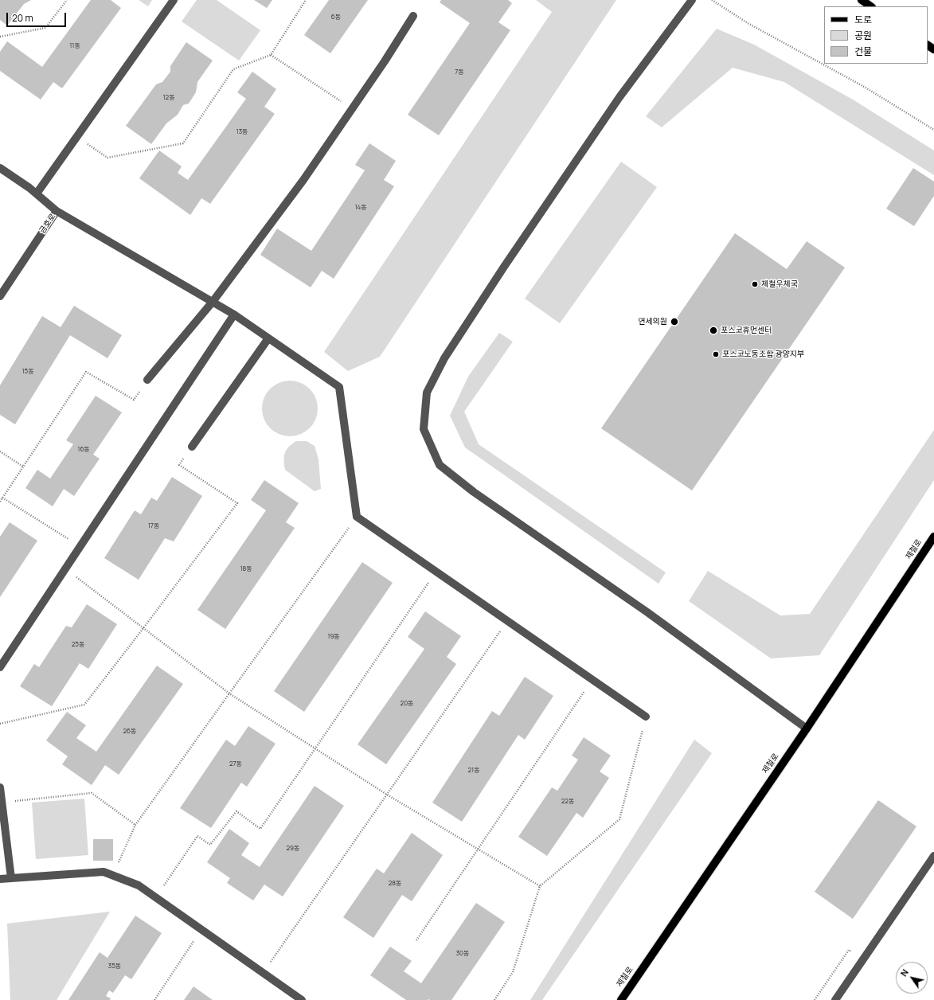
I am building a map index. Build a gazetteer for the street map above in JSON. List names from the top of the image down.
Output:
{
  "streets": {
    "main road": ["제철로"],
    "street": ["금호로"]
  },
  "places": [
    "제철우체국",
    "연세의원",
    "포스코휴먼센터",
    "포스코노동조합 광양지부"
  ],
  "house_numbers": [
    "6동",
    "11동",
    "7동",
    "12동",
    "13동",
    "14동",
    "15동",
    "16동",
    "17동",
    "18동",
    "19동",
    "25동",
    "20동",
    "26동",
    "27동",
    "21동",
    "22동",
    "29동",
    "28동",
    "30동",
    "35동"
  ],
  "legend": ["도로", "공원", "건물"],
  "scale_bar": "20 m",
  "north": "top left"
}
